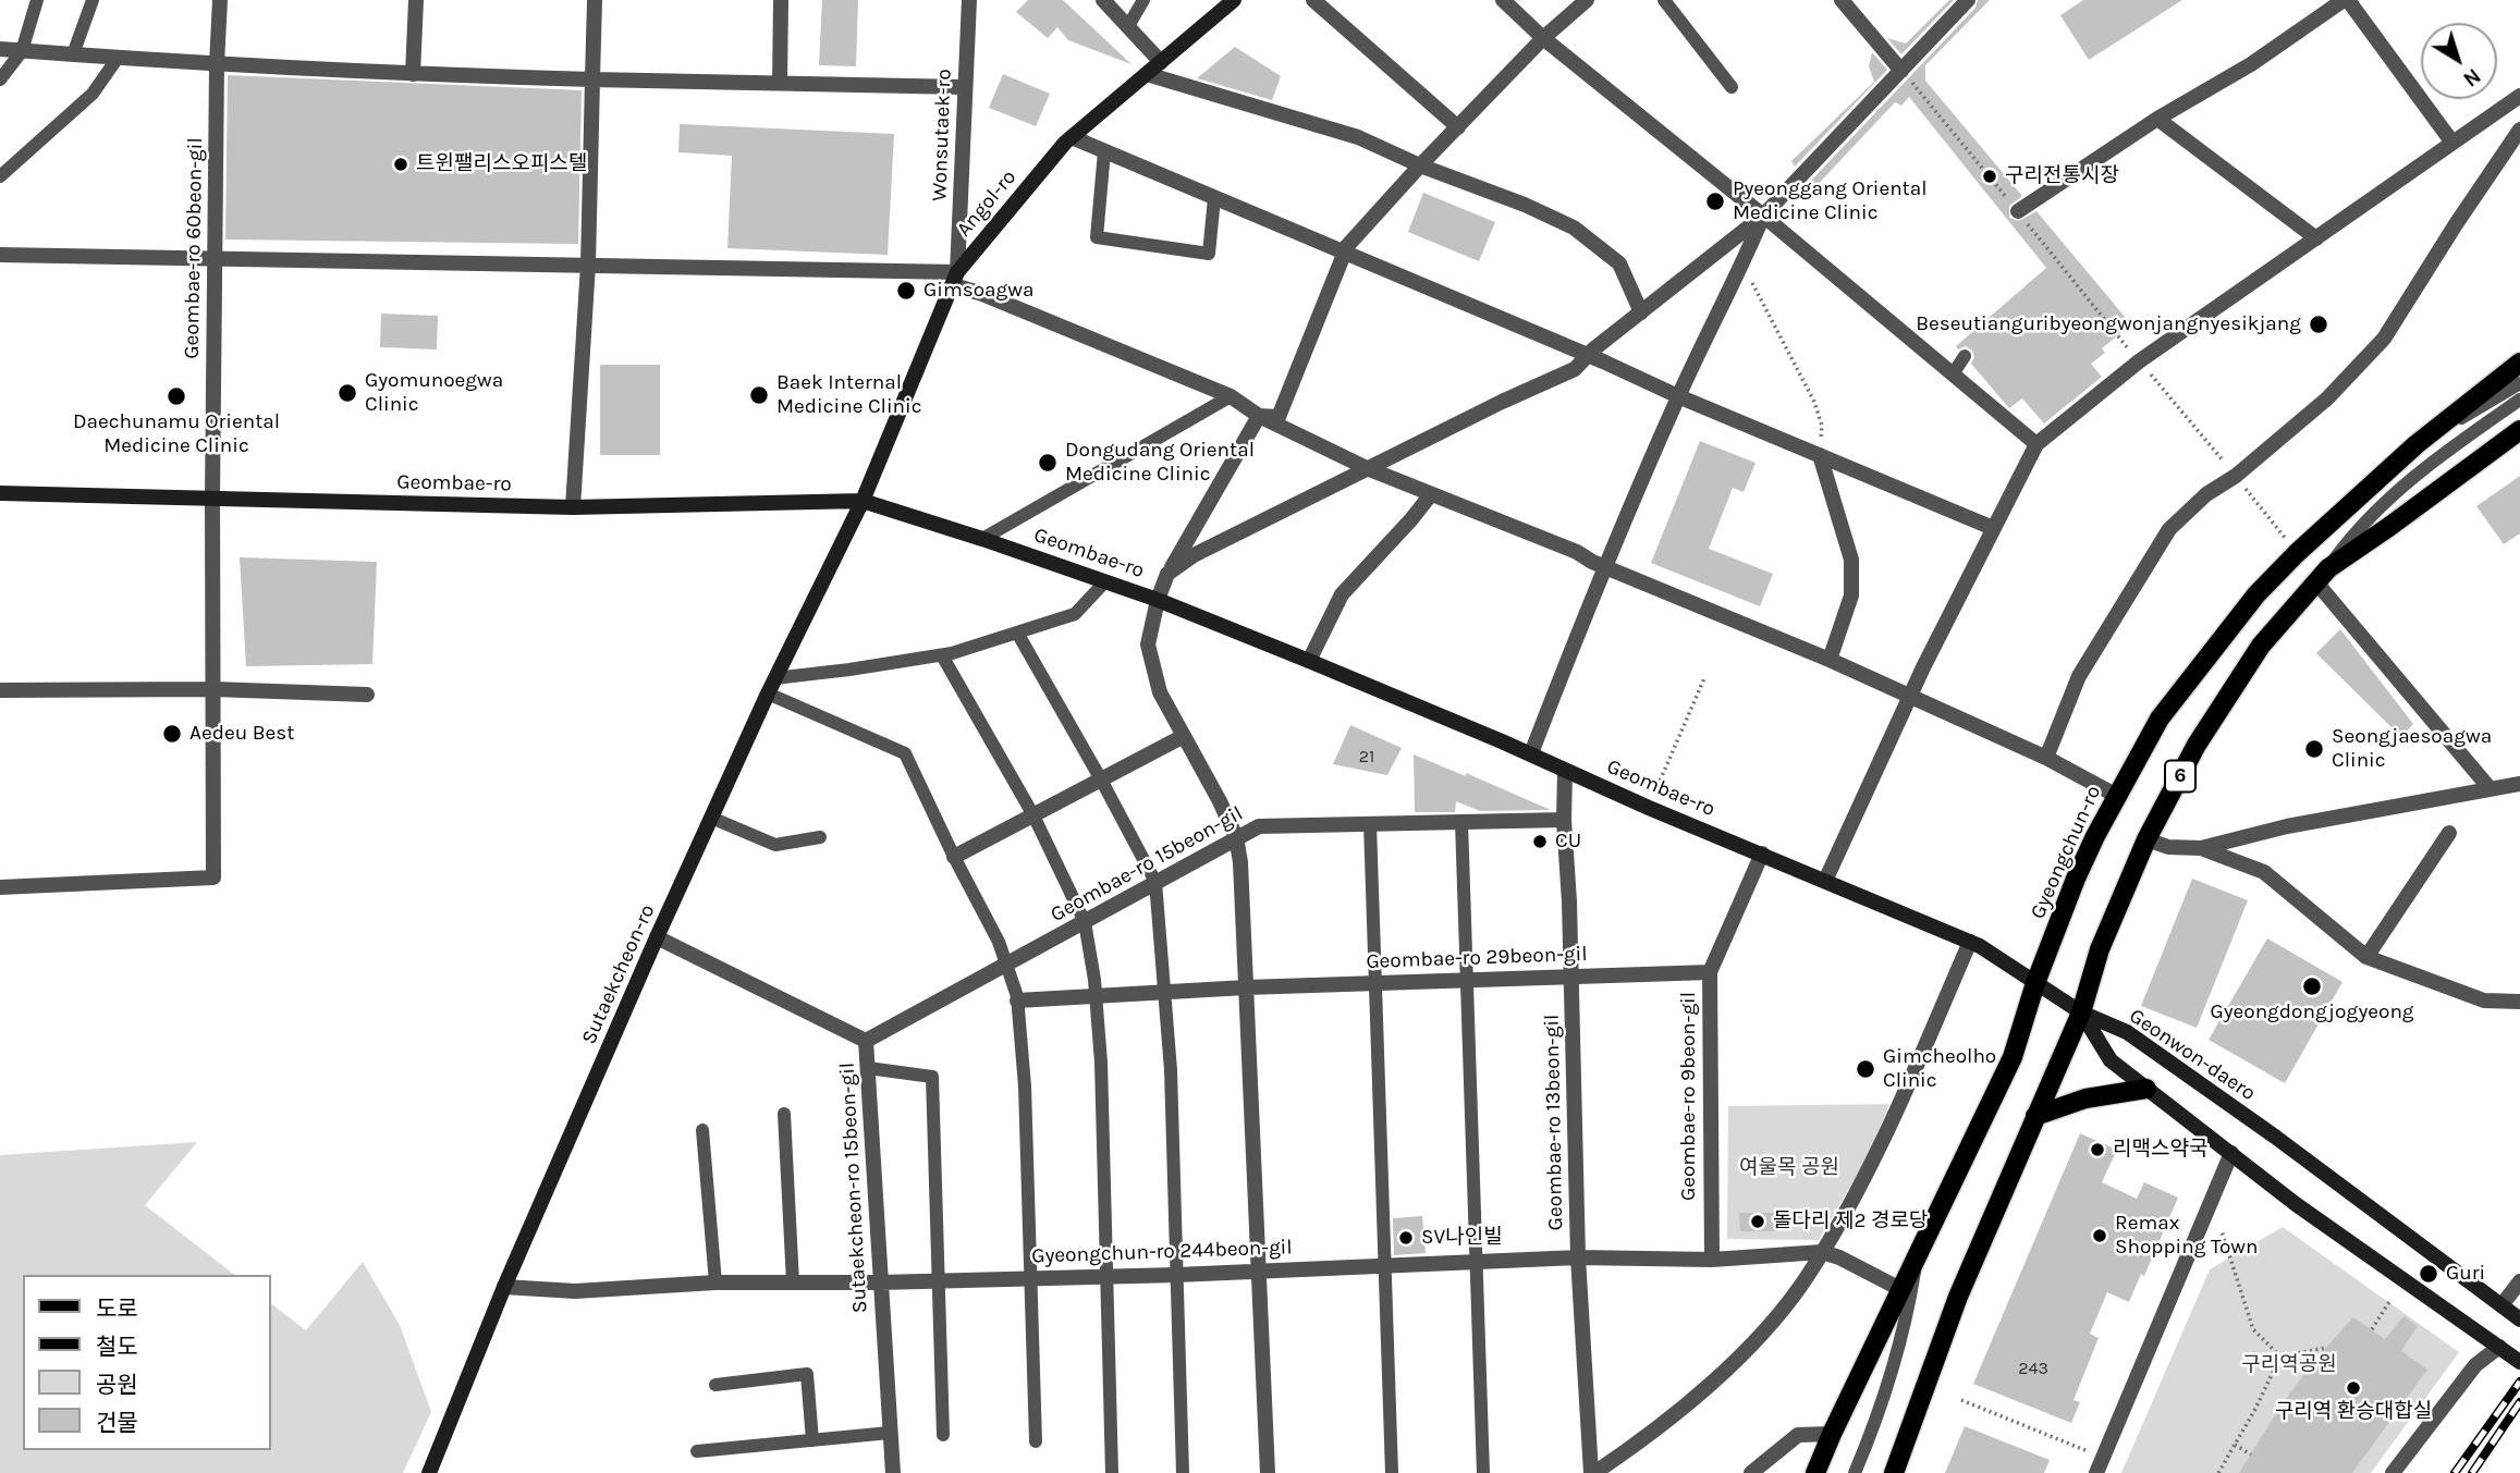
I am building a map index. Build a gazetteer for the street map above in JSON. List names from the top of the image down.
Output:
{
  "streets": {
    "main road": ["6", "Gyeongchun-ro"],
    "street": [
      "Wonsutaek-ro",
      "Angol-ro",
      "Geombae-ro 60beon-gil",
      "Geombae-ro",
      "Geombae-ro 15beon-gil",
      "Geombae-ro 29beon-gil",
      "Sutaekcheon-ro",
      "Geonwon-daero",
      "Geombae-ro 9beon-gil",
      "Geombae-ro 13beon-gil",
      "Sutaekcheon-ro 15beon-gil",
      "Gyeongchun-ro 244beon-gil"
    ]
  },
  "crossings": [
    ["Wonsutaek-ro", "Angol-ro"],
    ["Angol-ro", "Geombae-ro"],
    ["Angol-ro", "Sutaekcheon-ro"],
    ["Geombae-ro 60beon-gil", "Geombae-ro"],
    ["Geombae-ro", "6"],
    ["Geombae-ro", "Gyeongchun-ro"],
    ["Geombae-ro", "Sutaekcheon-ro"],
    ["Geombae-ro", "Geonwon-daero"],
    ["Geombae-ro", "Geombae-ro 9beon-gil"],
    ["Geombae-ro", "Geombae-ro 13beon-gil"],
    ["6", "Geonwon-daero"],
    ["Gyeongchun-ro", "Gyeongchun-ro 244beon-gil"],
    ["Geombae-ro 15beon-gil", "Geombae-ro 13beon-gil"],
    ["Geombae-ro 15beon-gil", "Sutaekcheon-ro 15beon-gil"],
    ["Geombae-ro 29beon-gil", "Geombae-ro 9beon-gil"],
    ["Geombae-ro 29beon-gil", "Geombae-ro 13beon-gil"],
    ["Sutaekcheon-ro", "Sutaekcheon-ro 15beon-gil"],
    ["Sutaekcheon-ro", "Gyeongchun-ro 244beon-gil"],
    ["Geombae-ro 9beon-gil", "Gyeongchun-ro 244beon-gil"],
    ["Geombae-ro 13beon-gil", "Gyeongchun-ro 244beon-gil"],
    ["Sutaekcheon-ro 15beon-gil", "Gyeongchun-ro 244beon-gil"]
  ],
  "parks": ["여울목 공원", "구리역공원"],
  "places": [
    "트윈팰리스오피스텔",
    "구리전통시장",
    "Pyeonggang Oriental Medicine Clinic",
    "Gimsoagwa",
    "Beseutianguribyeongwonjangnyesikjang",
    "Gyomunoegwa Clinic",
    "Baek Internal Medicine Clinic",
    "Daechunamu Oriental Medicine Clinic",
    "Dongudang Oriental Medicine Clinic",
    "Aedeu Best",
    "Seongjaesoagwa Clinic",
    "CU",
    "Gyeongdongjogyeong",
    "Gimcheolho Clinic",
    "리맥스약국",
    "돌다리 제2 경로당",
    "Remax Shopping Town",
    "SV나인빌",
    "Guri",
    "구리역 환승대합실"
  ],
  "house_numbers": ["21", "243"],
  "legend": [
    "도로",
    "철도",
    "공원",
    "건물"
  ],
  "north": "bottom right"
}
